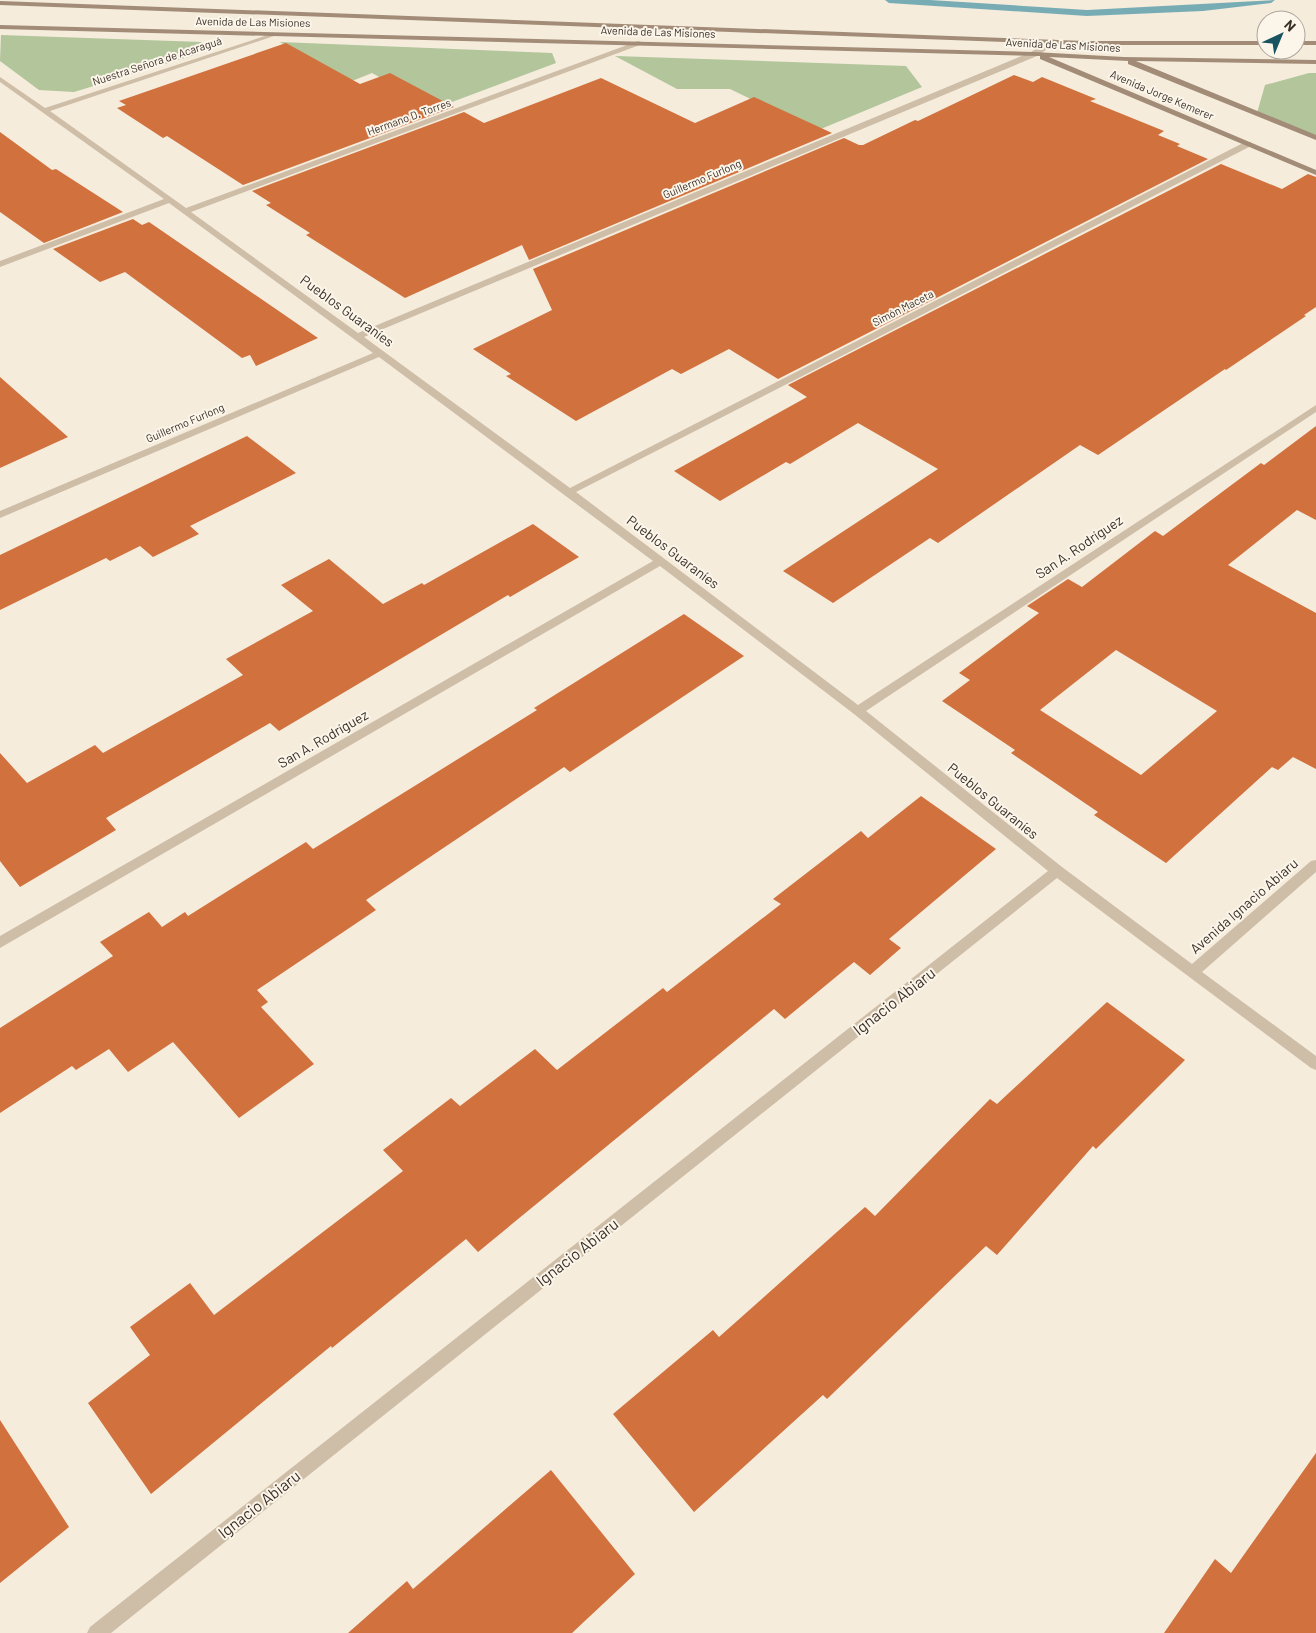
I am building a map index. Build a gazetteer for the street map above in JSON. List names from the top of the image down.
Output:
{
  "streets": {
    "main road": ["Avenida de Las Misiones", "Avenida Jorge Kemerer"],
    "street": [
      "Nuestra Señora de Acaraguá",
      "Hermano D. Torres",
      "Guillermo Furlong",
      "Simón Maceta",
      "Pueblos Guaraníes",
      "San A. Rodríguez",
      "Avenida Ignacio Abiaru",
      "Ignacio Abiaru"
    ]
  },
  "crossings": [
    ["Avenida de Las Misiones", "Nuestra Señora de Acaraguá"],
    ["Avenida de Las Misiones", "Avenida Jorge Kemerer"],
    ["Avenida de Las Misiones", "Hermano D. Torres"],
    ["Avenida de Las Misiones", "Guillermo Furlong"],
    ["Nuestra Señora de Acaraguá", "Pueblos Guaraníes"],
    ["Avenida Jorge Kemerer", "Guillermo Furlong"],
    ["Avenida Jorge Kemerer", "Simón Maceta"],
    ["Hermano D. Torres", "Pueblos Guaraníes"],
    ["Guillermo Furlong", "Pueblos Guaraníes"],
    ["Simón Maceta", "Pueblos Guaraníes"],
    ["Pueblos Guaraníes", "San A. Rodríguez"],
    ["Pueblos Guaraníes", "Avenida Ignacio Abiaru"],
    ["Pueblos Guaraníes", "Ignacio Abiaru"]
  ],
  "north": "top right"
}
